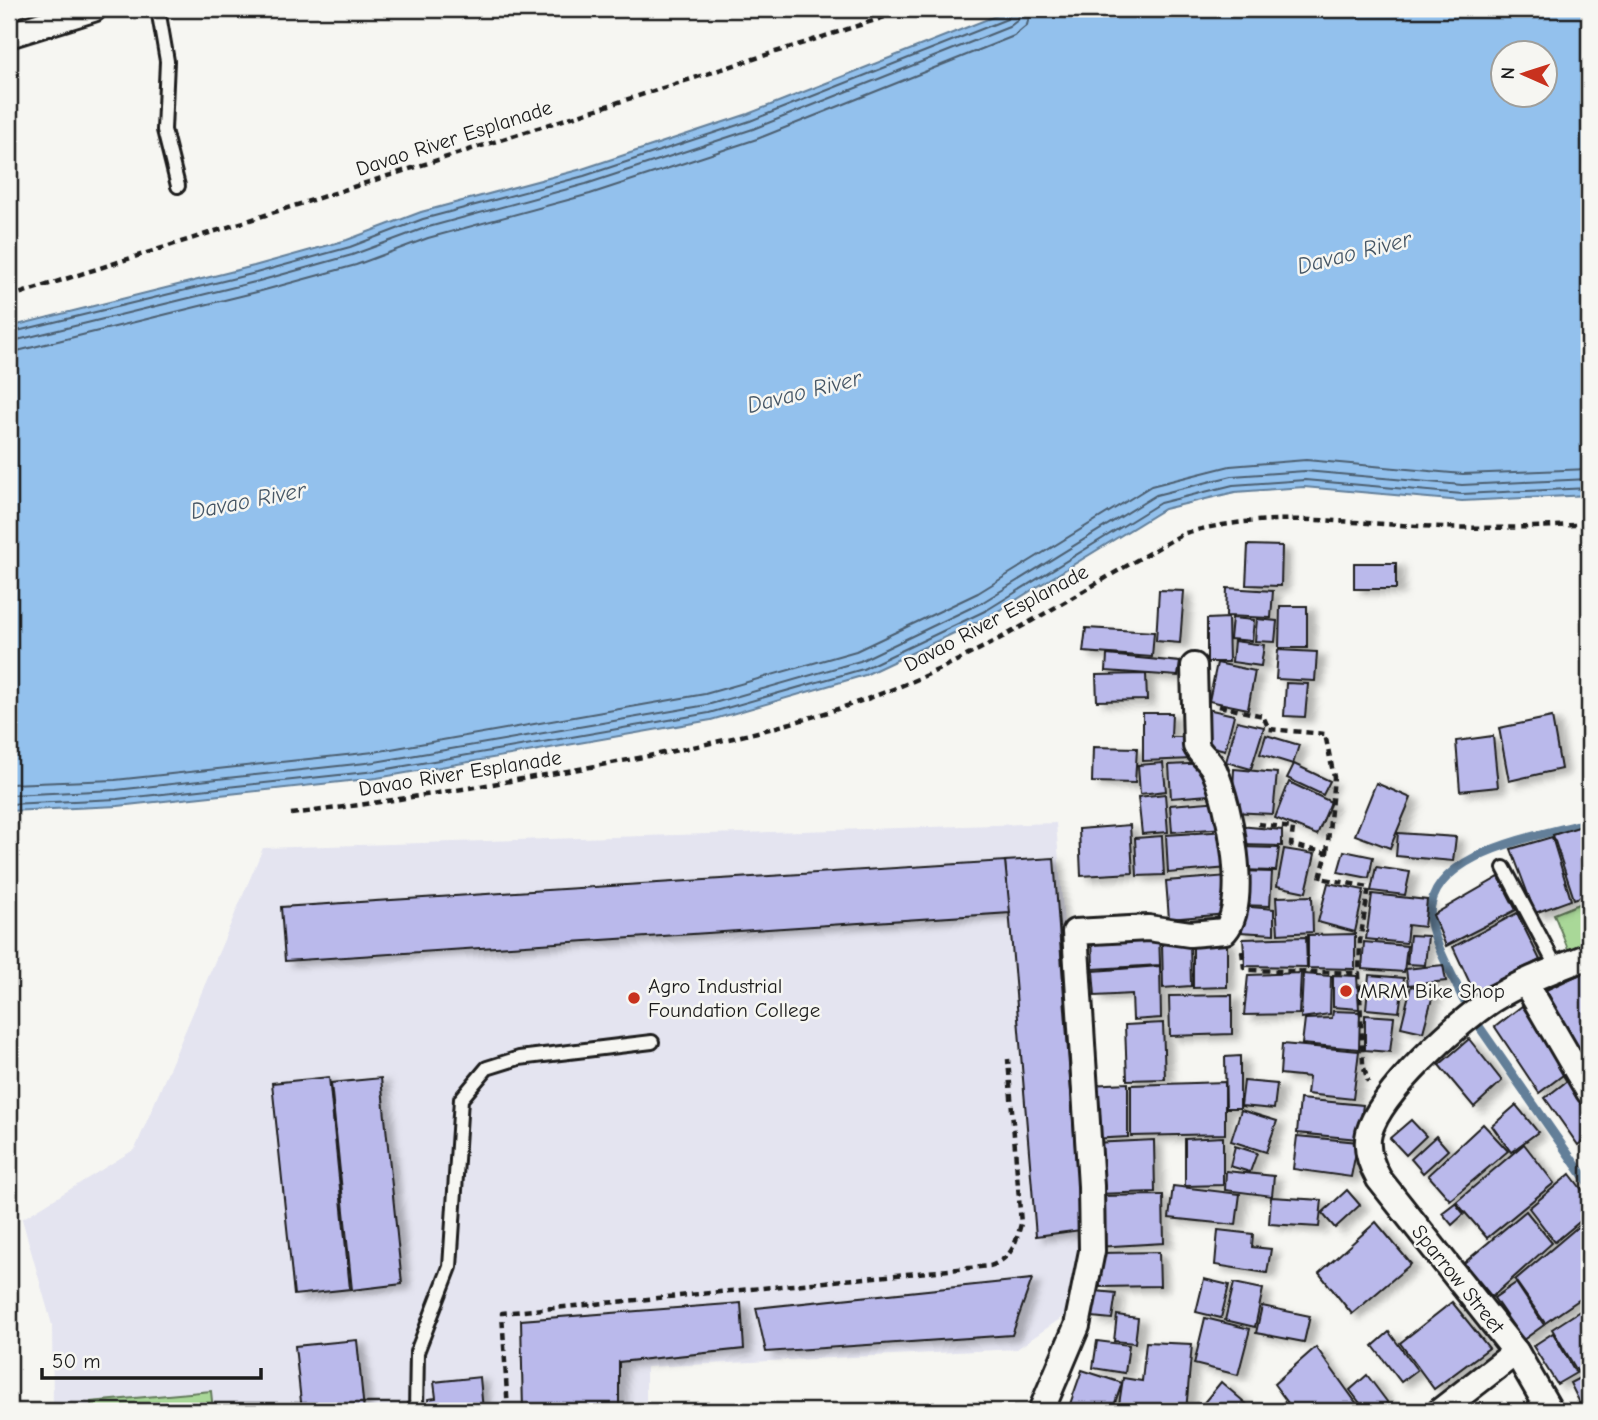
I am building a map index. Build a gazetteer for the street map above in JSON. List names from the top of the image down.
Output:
{
  "streets": {
    "street": ["Sparrow Street"],
    "path": ["Davao River Esplanade"]
  },
  "water": ["Davao River"],
  "places": ["MRM Bike Shop", "Agro Industrial Foundation College"],
  "scale_bar": "50 m",
  "north": "left"
}
